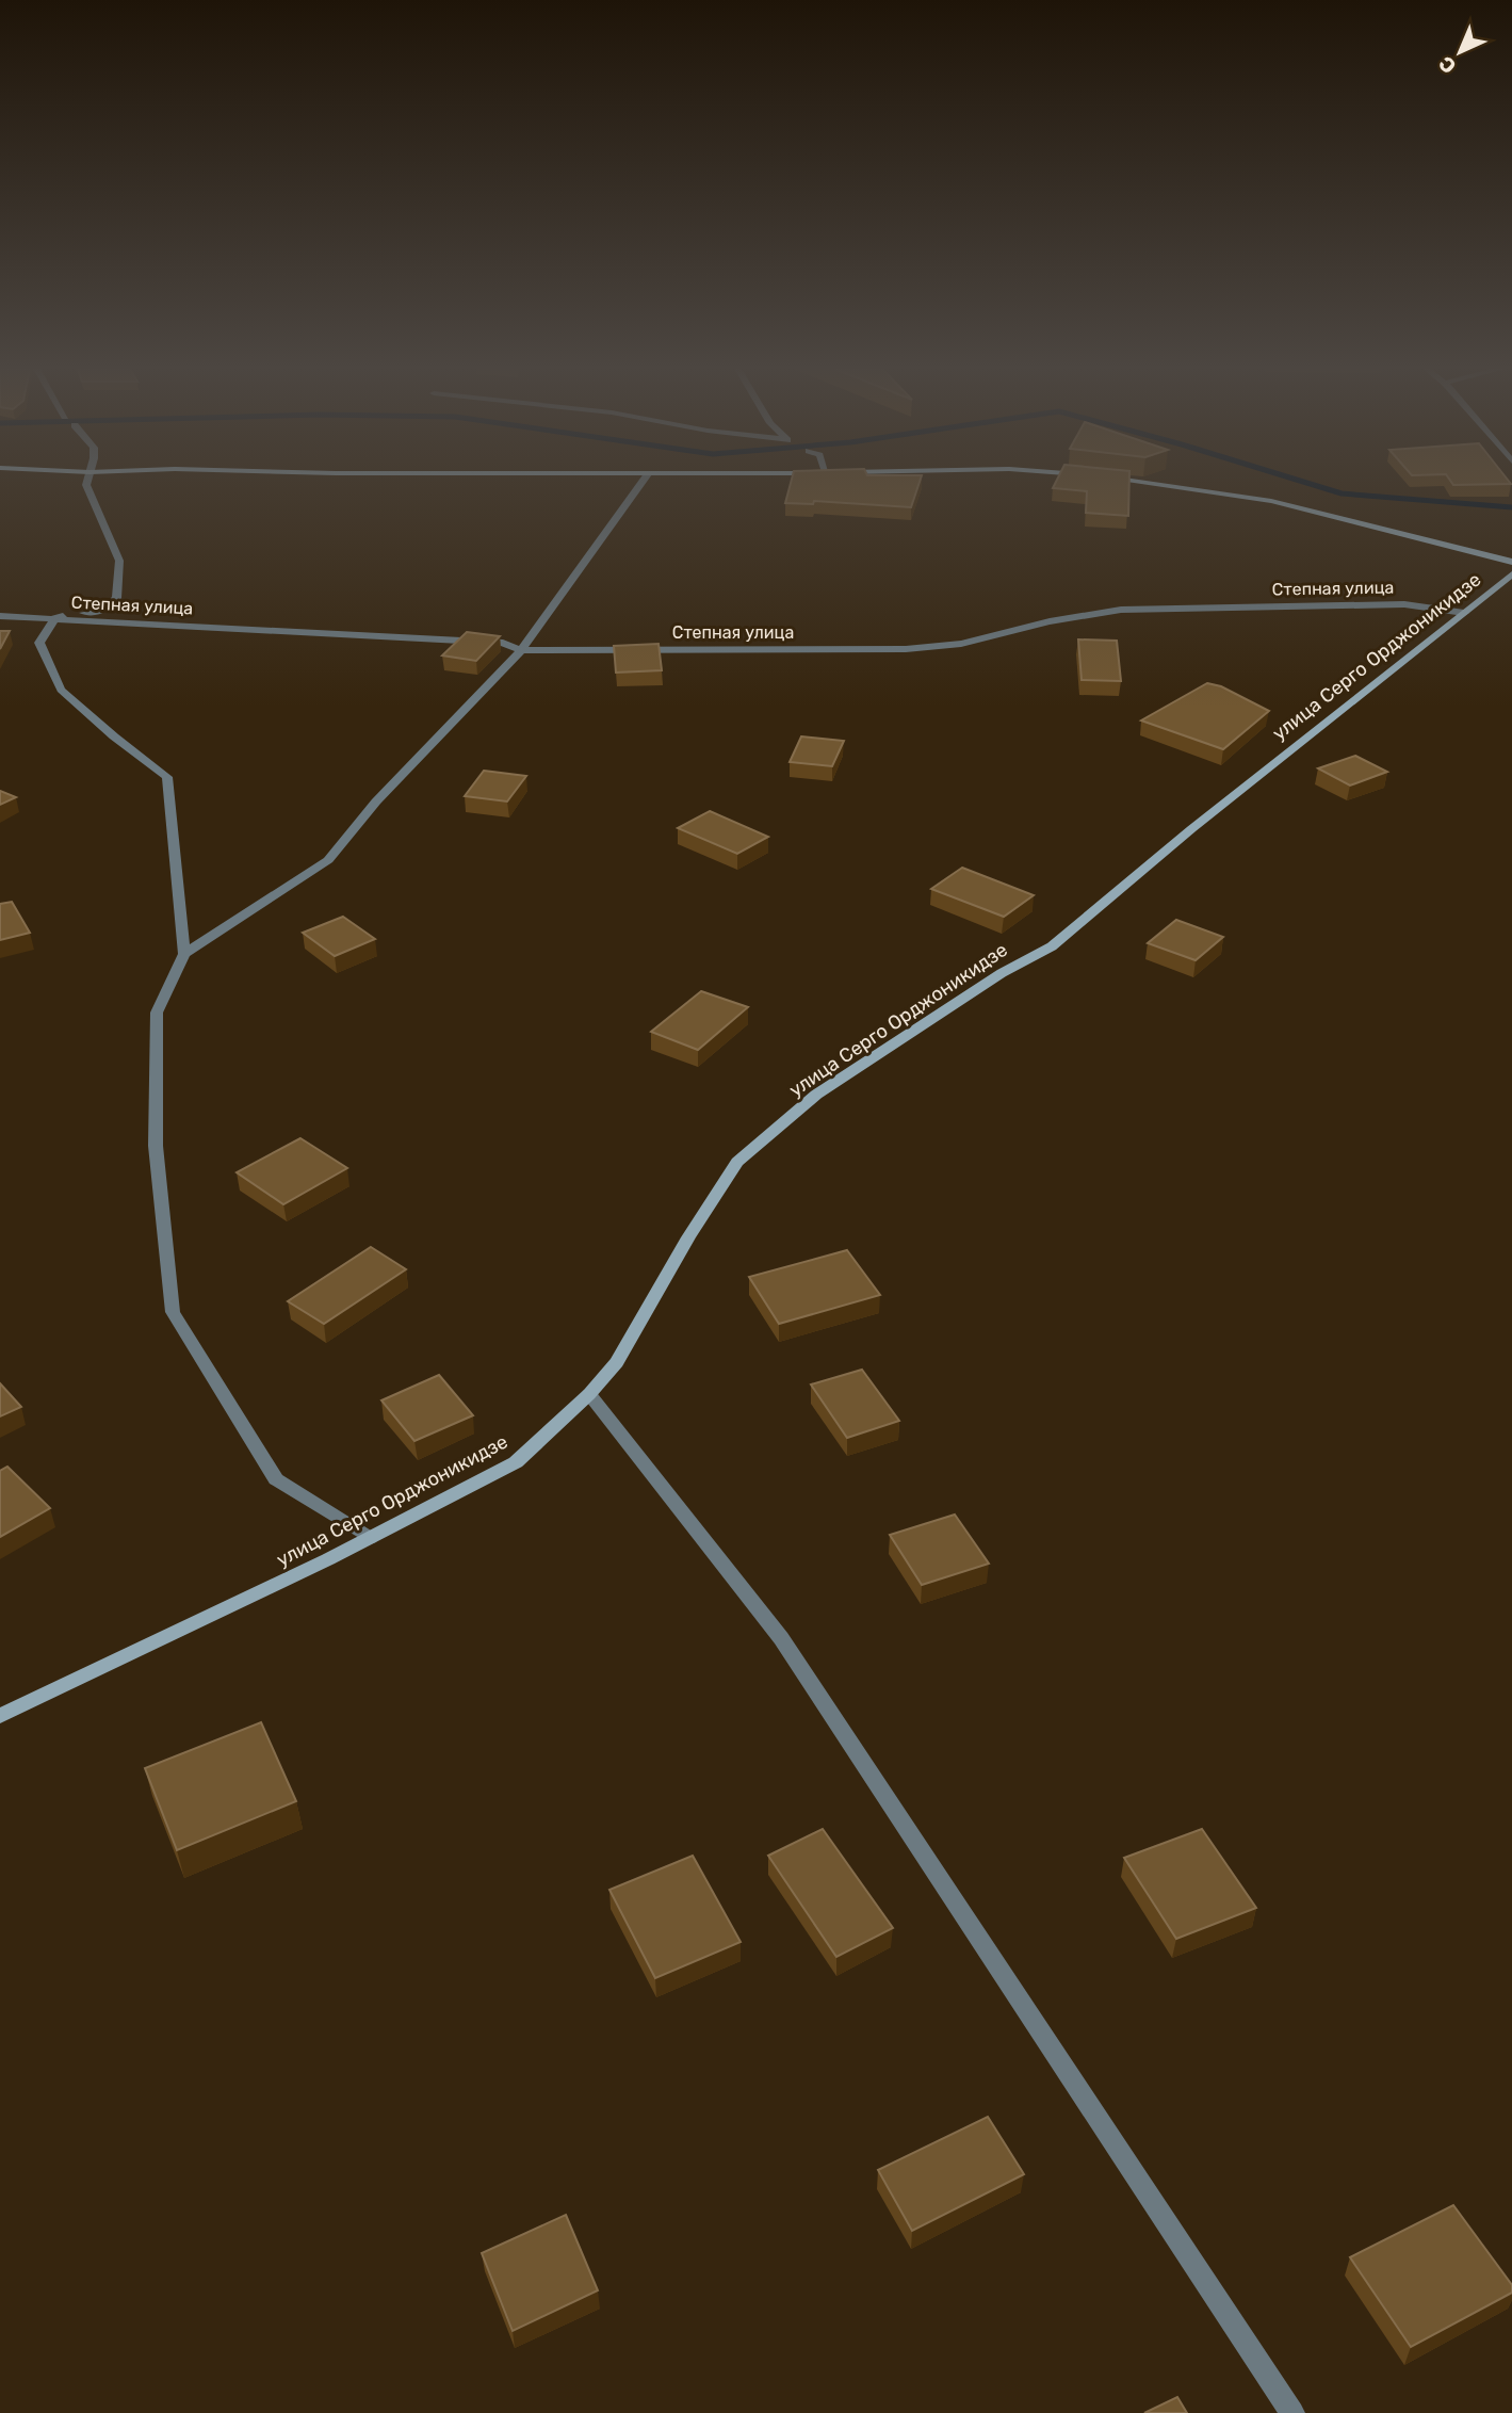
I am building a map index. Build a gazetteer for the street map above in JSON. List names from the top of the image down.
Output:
{
  "streets": {
    "street": ["Степная улица", "улица Серго Орджоникидзе"]
  },
  "crossings": [
    ["Степная улица", "улица Серго Орджоникидзе"]
  ],
  "north": "bottom left"
}
